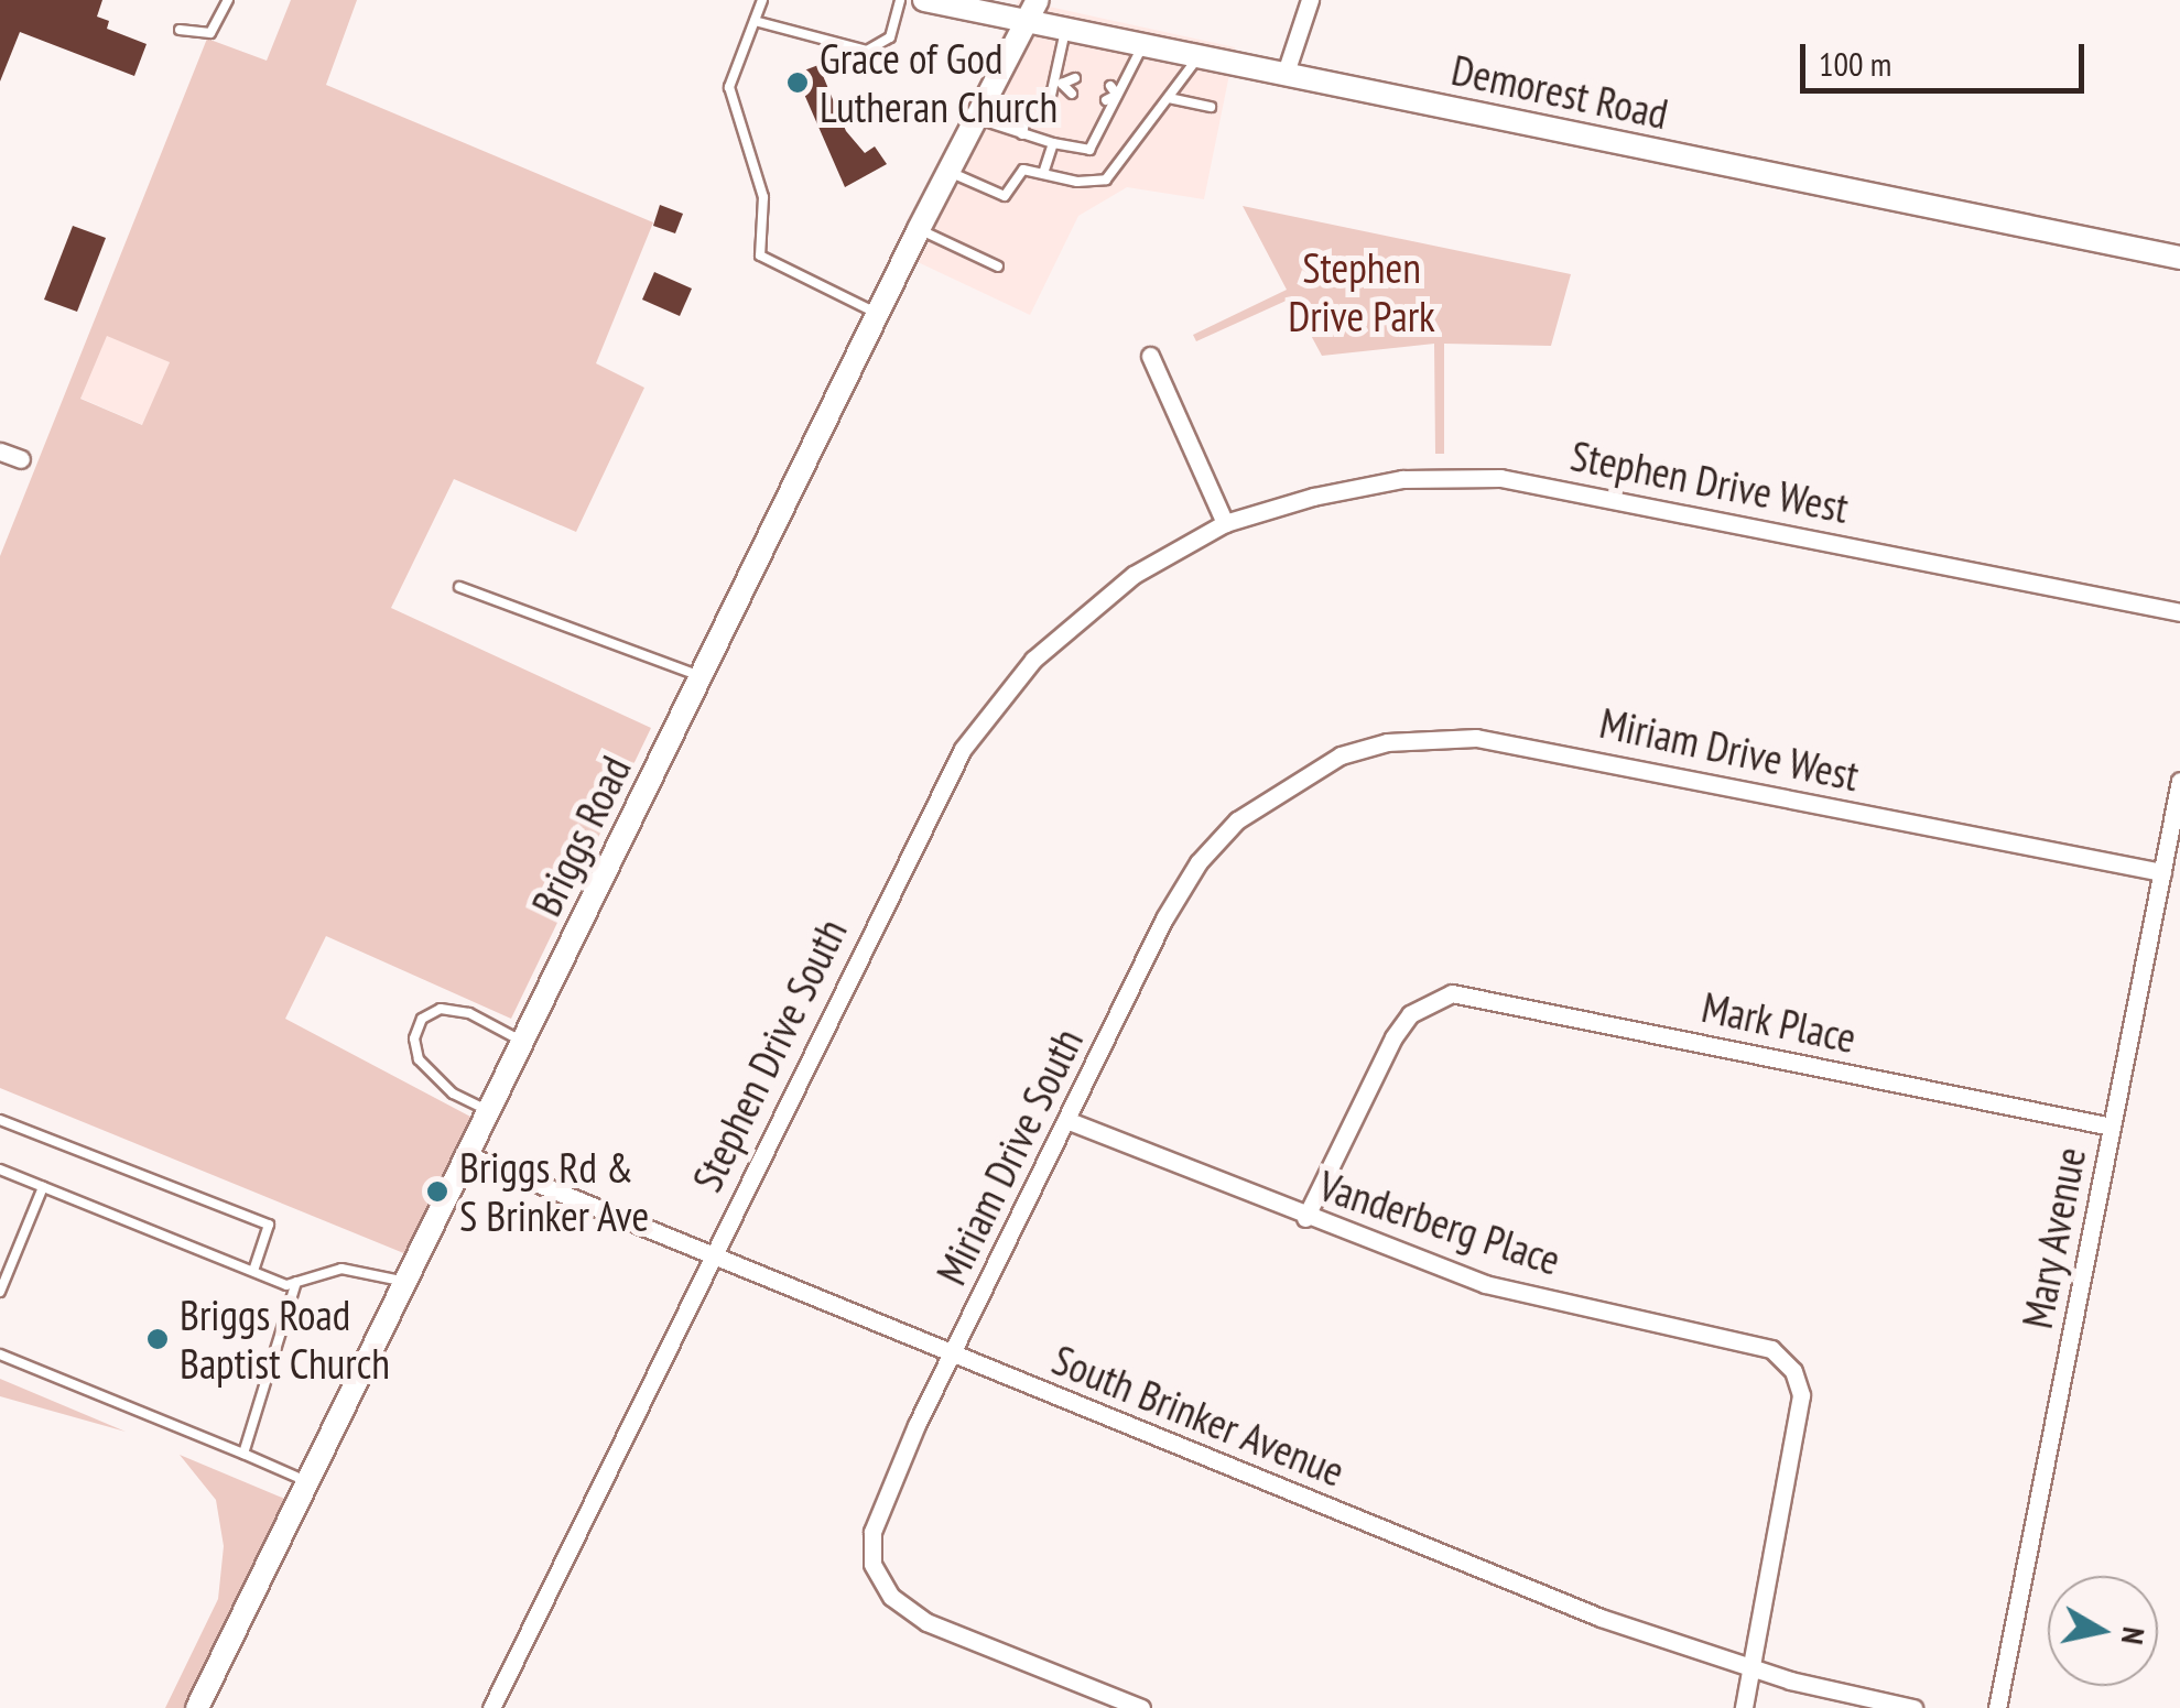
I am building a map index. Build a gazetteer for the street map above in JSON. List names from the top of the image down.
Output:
{
  "streets": {
    "street": [
      "Demorest Road",
      "Stephen Drive West",
      "Miriam Drive West",
      "Briggs Road",
      "Mark Place",
      "Stephen Drive South",
      "Miriam Drive South",
      "Vanderberg Place",
      "Mary Avenue",
      "South Brinker Avenue"
    ]
  },
  "crossings": [
    ["Demorest Road", "Briggs Road"],
    ["Stephen Drive West", "Stephen Drive South"],
    ["Miriam Drive West", "Miriam Drive South"],
    ["Miriam Drive West", "Mary Avenue"],
    ["Briggs Road", "South Brinker Avenue"],
    ["Mark Place", "Vanderberg Place"],
    ["Mark Place", "Mary Avenue"],
    ["Stephen Drive South", "South Brinker Avenue"],
    ["Miriam Drive South", "Vanderberg Place"],
    ["Miriam Drive South", "South Brinker Avenue"],
    ["Vanderberg Place", "South Brinker Avenue"]
  ],
  "parks": ["Stephen Drive Park"],
  "places": ["Grace of God Lutheran Church", "Briggs Rd & S Brinker Ave", "Briggs Road Baptist Church"],
  "scale_bar": "100 m",
  "north": "right"
}
